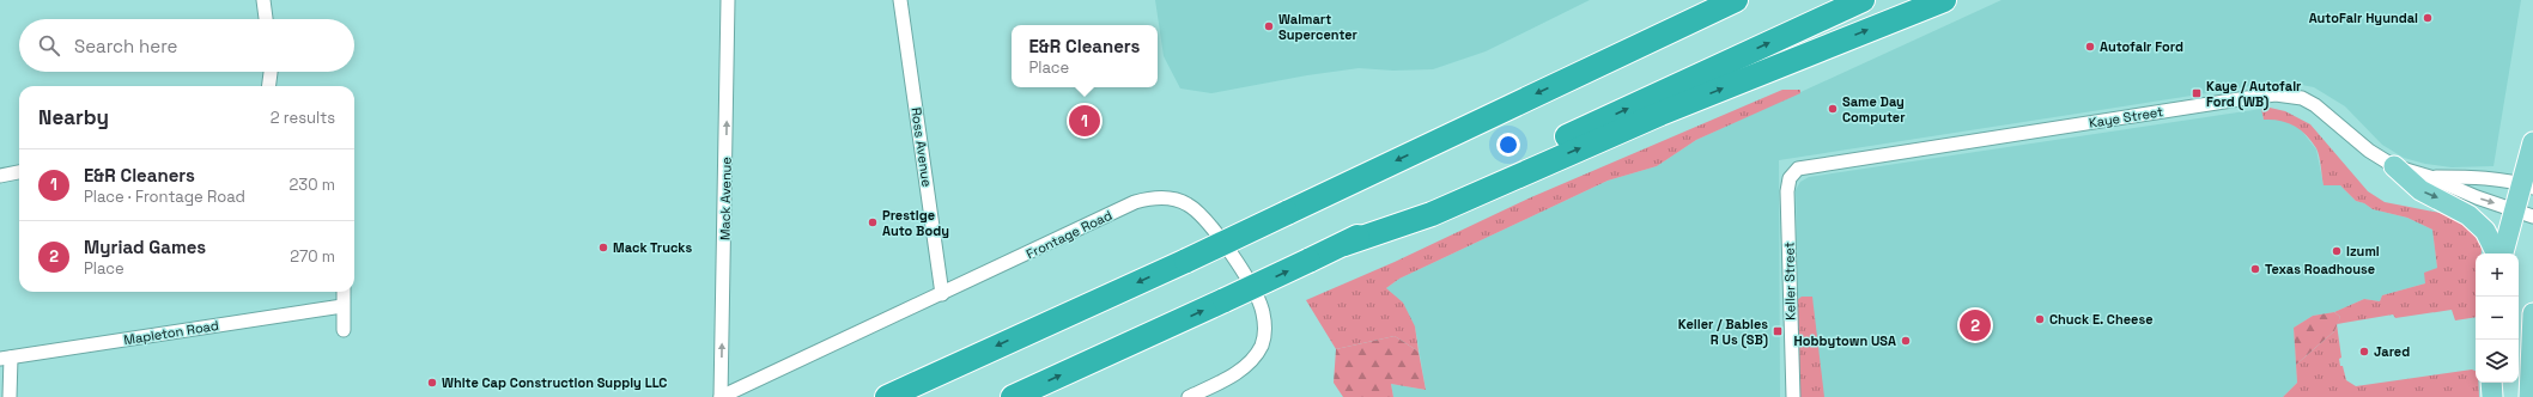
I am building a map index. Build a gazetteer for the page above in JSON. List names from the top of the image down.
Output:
{
  "streets": {
    "street": [
      "Kaye Street",
      "Ross Avenue",
      "Mack Avenue",
      "Frontage Road",
      "Keller Street",
      "Mapleton Road"
    ]
  },
  "crossings": [
    ["Kaye Street", "Keller Street"],
    ["Ross Avenue", "Frontage Road"],
    ["Mack Avenue", "Frontage Road"]
  ],
  "one_way": ["Mack Avenue"],
  "places": {
    "other": [
      "AutoFair Hyundai",
      "Walmart Supercenter",
      "Autofair Ford",
      "Same Day Computer",
      "Prestige Auto Body",
      "Mack Trucks",
      "Izumi",
      "Texas Roadhouse",
      "Chuck E. Cheese",
      "Hobbytown USA",
      "Jared",
      "White Cap Construction Supply LLC"
    ],
    "transit": ["Kaye / Autofair Ford (WB)", "Keller / Babies R Us (SB)"]
  },
  "page": {
    "search": "Search here",
    "popup": ["E&R Cleaners", "Place"],
    "heading": ["Nearby", "2 results"],
    "pins": ["1", "2"],
    "list": [
      {
        "mark": "1",
        "name": "E&R Cleaners",
        "note": "Place · Frontage Road",
        "value": "230 m"
      },
      {
        "mark": "2",
        "name": "Myriad Games",
        "note": "Place",
        "value": "270 m"
      }
    ],
    "map_buttons": ["+", "−"]
  }
}
